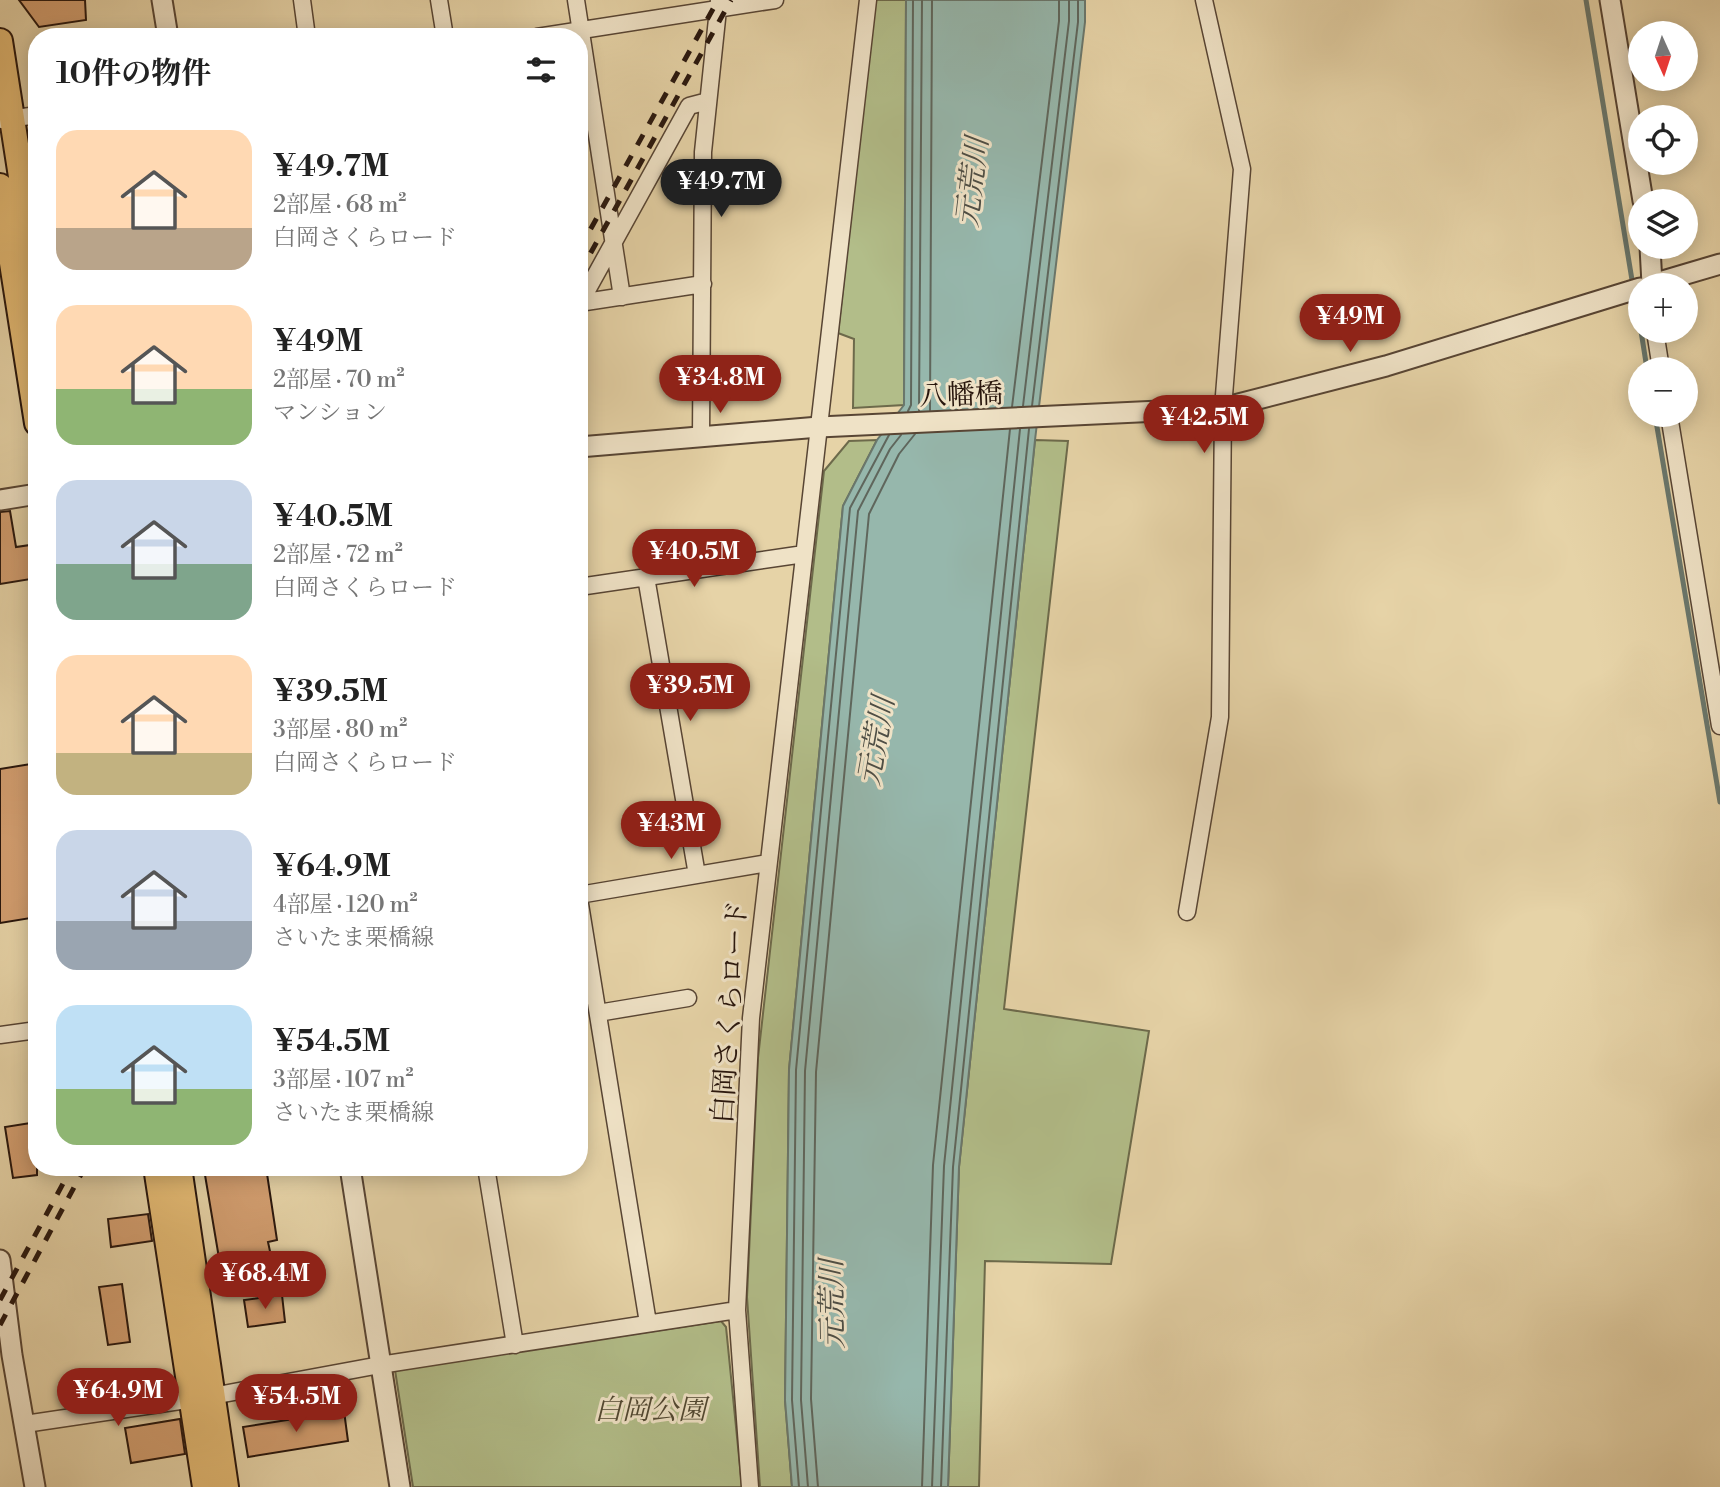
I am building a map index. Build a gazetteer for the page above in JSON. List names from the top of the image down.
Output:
{
  "streets": {
    "street": ["八幡橋", "白岡さくらロード"]
  },
  "crossings": [
    ["八幡橋", "白岡さくらロード"]
  ],
  "water": ["元荒川"],
  "parks": ["白岡公園"],
  "north": "bottom",
  "page": {
    "map_buttons": ["+", "−"],
    "heading": "10件の物件",
    "list": [
      {
        "name": "¥49.7M",
        "note": "2部屋 · 68 m² · 白岡さくらロード"
      },
      {
        "name": "¥49M",
        "note": "2部屋 · 70 m² · マンション"
      },
      {
        "name": "¥40.5M",
        "note": "2部屋 · 72 m² · 白岡さくらロード"
      },
      {
        "name": "¥39.5M",
        "note": "3部屋 · 80 m² · 白岡さくらロード"
      },
      {
        "name": "¥64.9M",
        "note": "4部屋 · 120 m² · さいたま栗橋線"
      },
      {
        "name": "¥54.5M",
        "note": "3部屋 · 107 m² · さいたま栗橋線"
      }
    ],
    "price": [
      "¥49.7M",
      "¥49M",
      "¥34.8M",
      "¥42.5M",
      "¥40.5M",
      "¥39.5M",
      "¥43M",
      "¥68.4M",
      "¥64.9M",
      "¥54.5M"
    ]
  }
}
